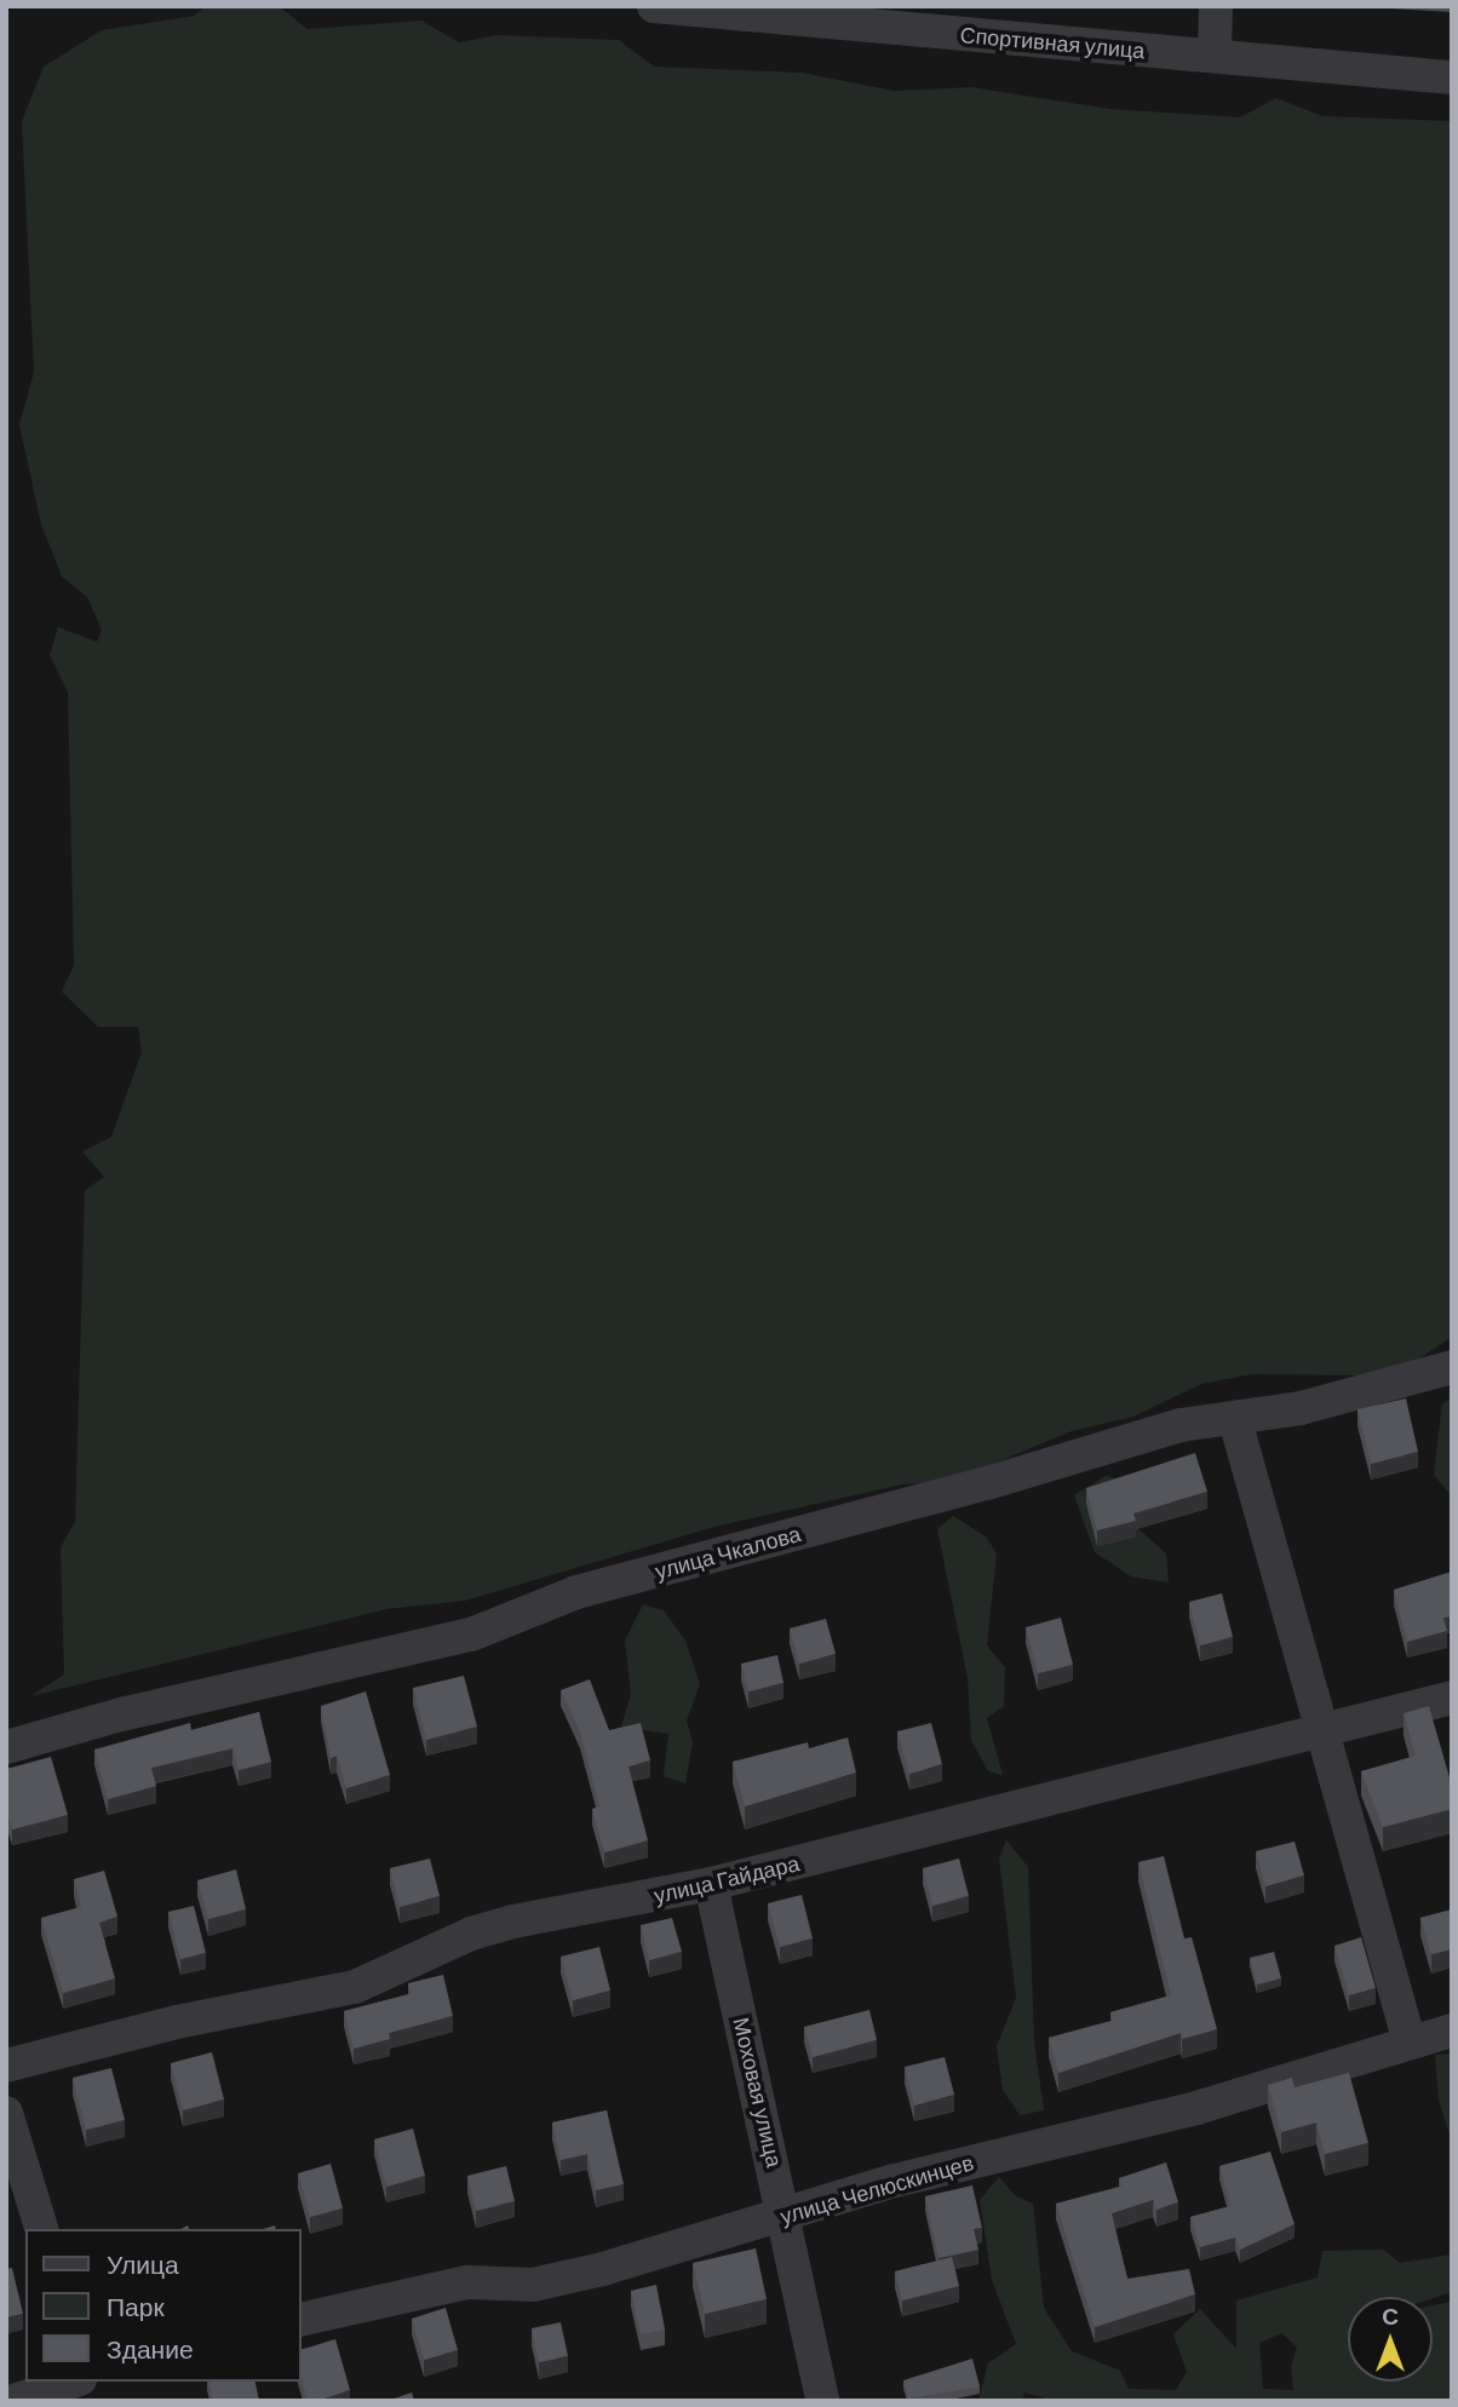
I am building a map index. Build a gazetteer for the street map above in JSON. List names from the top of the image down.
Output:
{
  "streets": {
    "street": [
      "Спортивная улица",
      "улица Чкалова",
      "улица Гайдара",
      "Моховая улица",
      "улица Челюскинцев"
    ]
  },
  "crossings": [
    ["улица Гайдара", "Моховая улица"],
    ["Моховая улица", "улица Челюскинцев"]
  ],
  "legend": ["Улица", "Парк", "Здание"],
  "north": "top"
}
